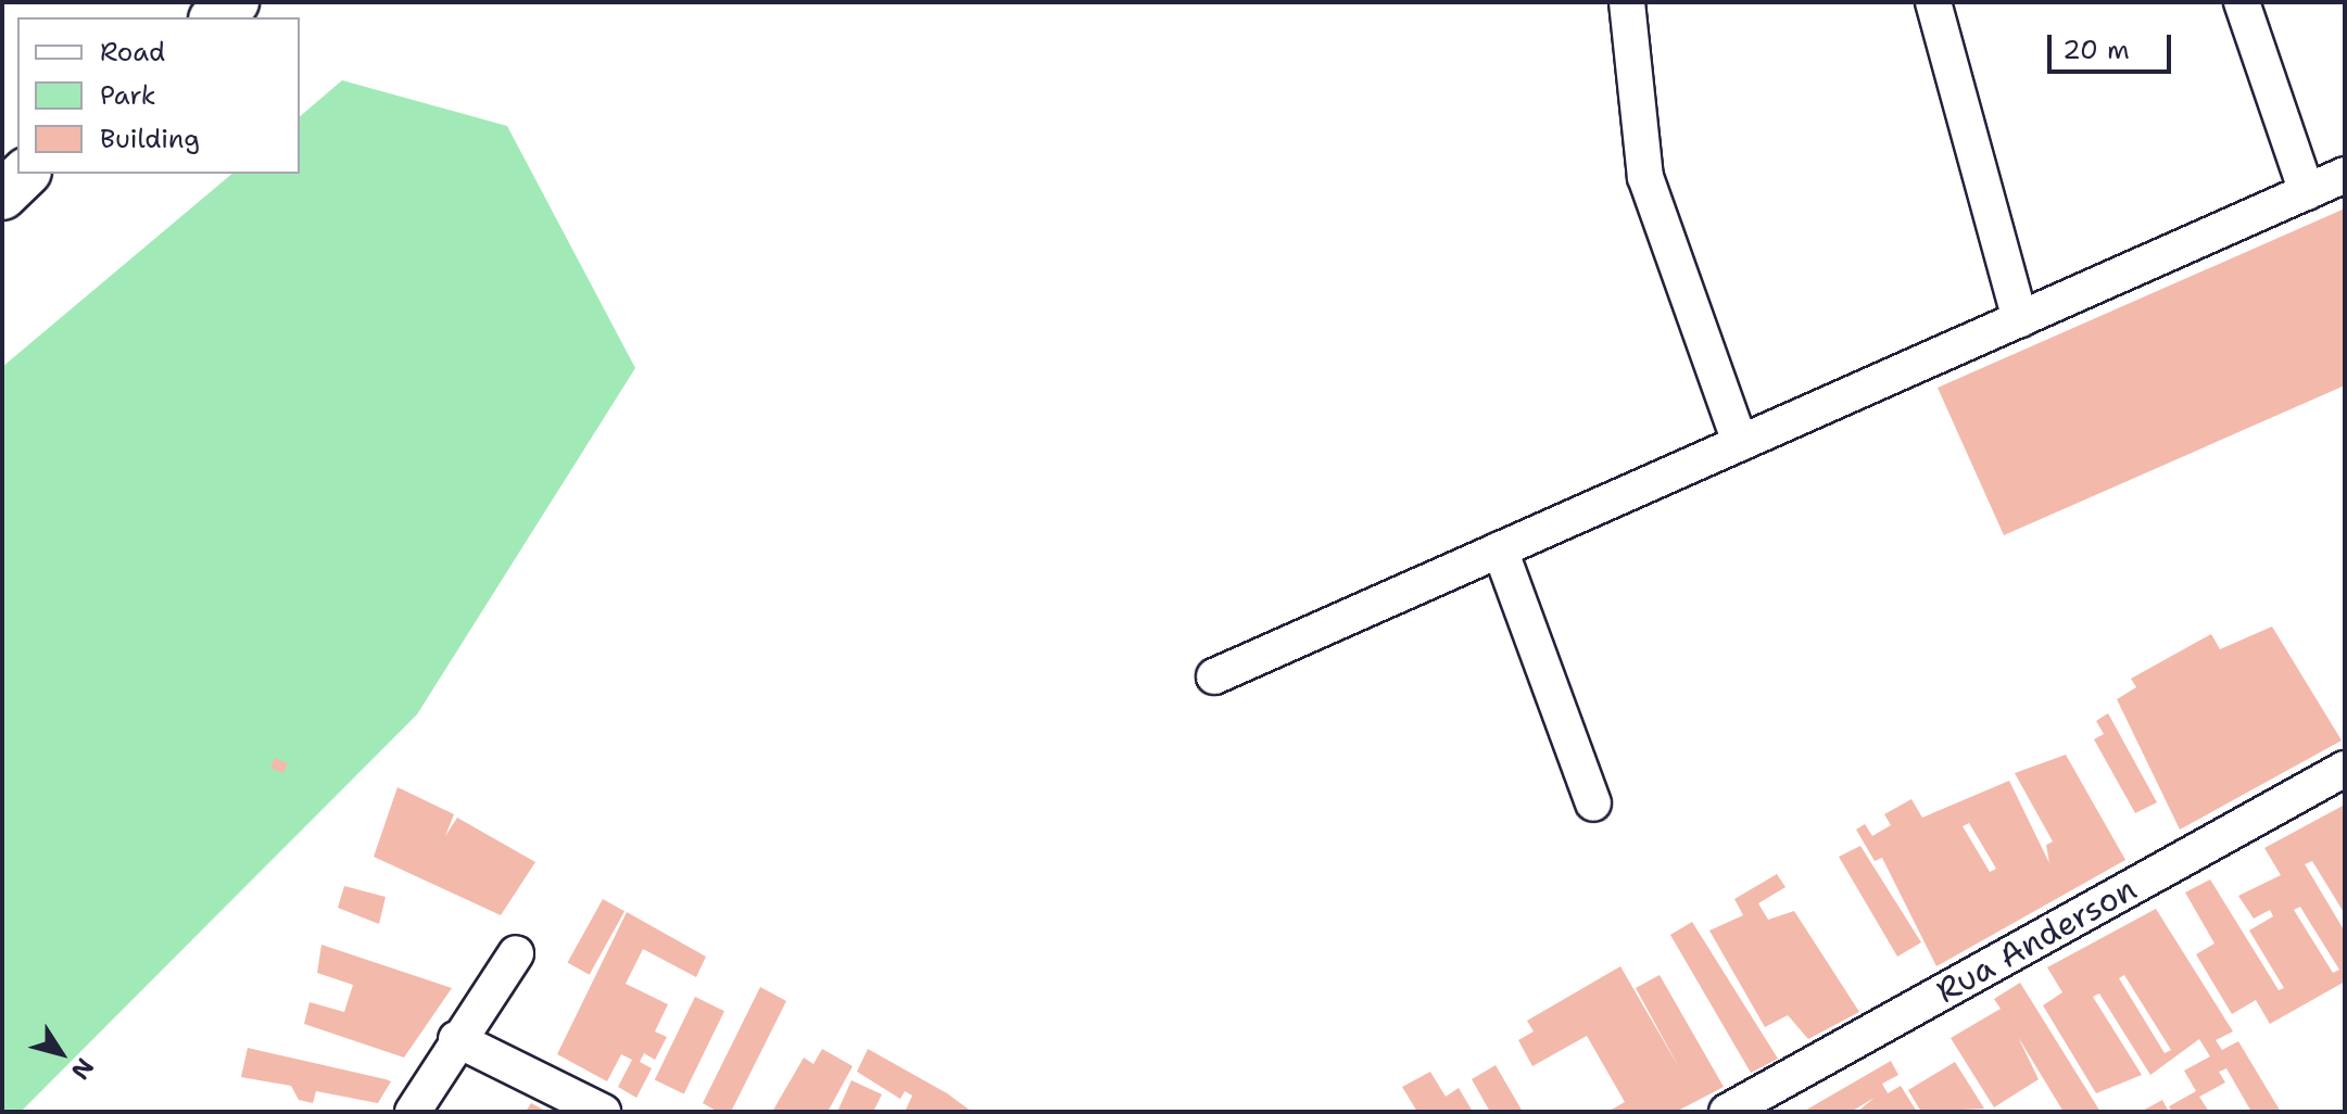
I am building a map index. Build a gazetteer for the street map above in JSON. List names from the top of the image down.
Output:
{
  "streets": {
    "street": ["Rua Anderson"]
  },
  "legend": ["Road", "Park", "Building"],
  "scale_bar": "20 m",
  "north": "bottom right"
}
